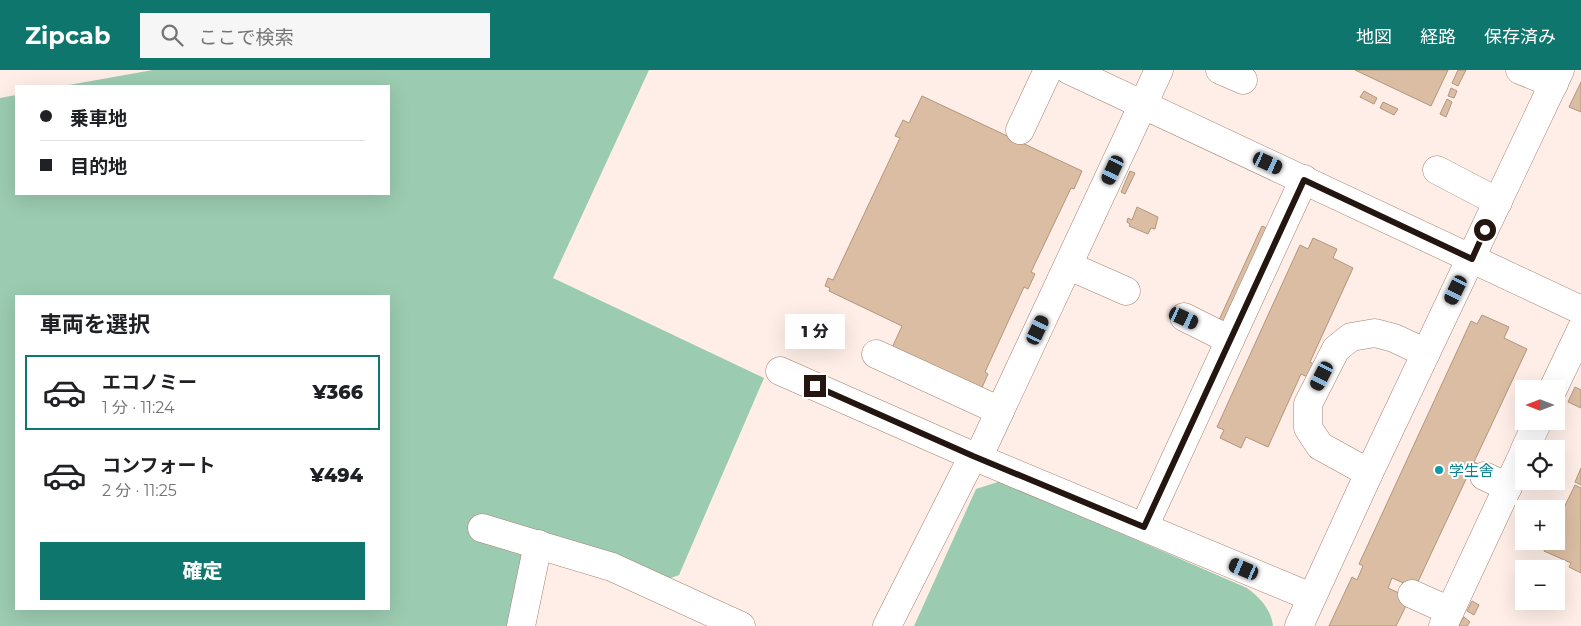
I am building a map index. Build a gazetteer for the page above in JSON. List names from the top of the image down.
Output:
{
  "places": ["学生舎"],
  "north": "left",
  "page": {
    "header": "Zipcab",
    "search": "ここで検索",
    "nav": ["地図", "経路", "保存済み"],
    "banner": ["乗車地", "目的地"],
    "heading": "車両を選択",
    "bubble": "1 分",
    "list": [
      {
        "name": "エコノミー",
        "note": "1 分 · 11:24",
        "value": "¥366"
      },
      {
        "name": "コンフォート",
        "note": "2 分 · 11:25",
        "value": "¥494"
      }
    ],
    "map_buttons": ["+", "−"],
    "buttons": "確定"
  }
}
